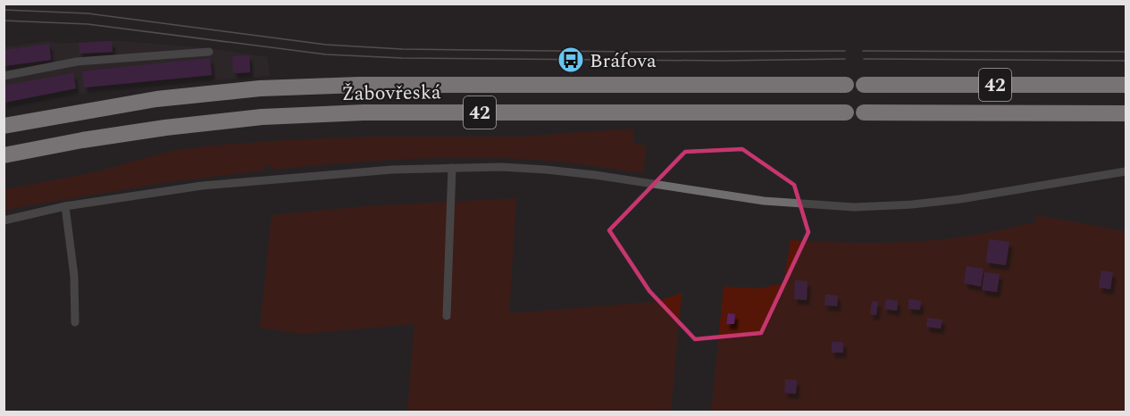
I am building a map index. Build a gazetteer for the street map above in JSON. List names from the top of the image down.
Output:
{
  "streets": {
    "highway": ["42", "Žabovřeská"]
  },
  "places": {
    "bus stop": ["Bráfova"]
  }
}
